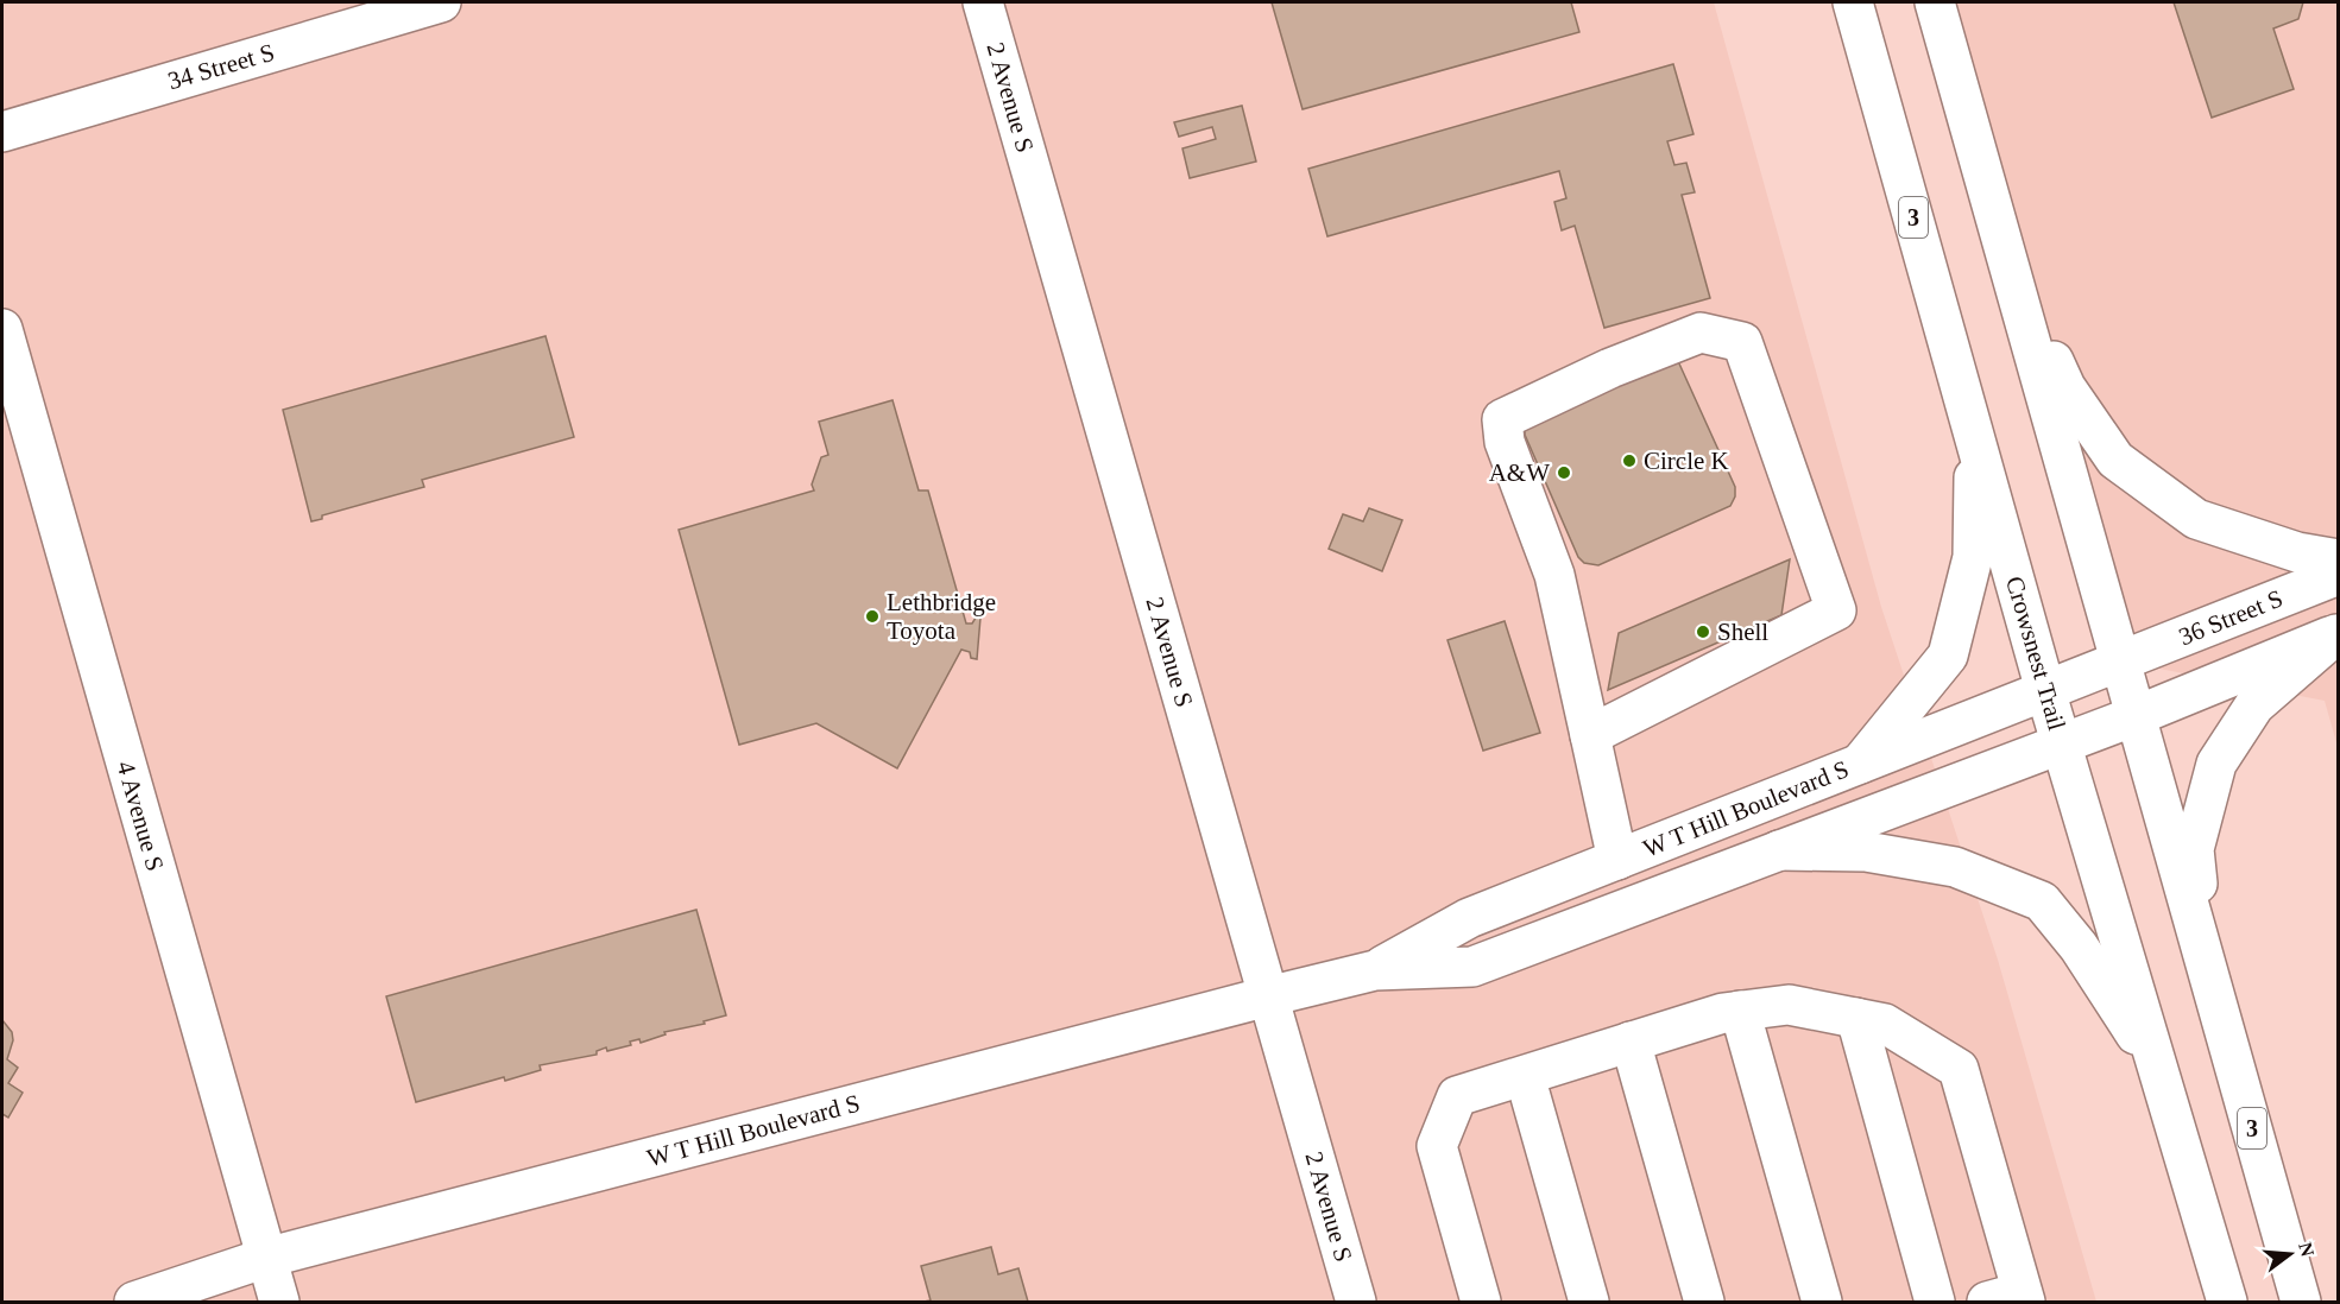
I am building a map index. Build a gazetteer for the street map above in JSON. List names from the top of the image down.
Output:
{
  "streets": {
    "main road": [
      "34 Street S",
      "2 Avenue S",
      "3",
      "36 Street S",
      "Crowsnest Trail",
      "W T Hill Boulevard S",
      "4 Avenue S"
    ]
  },
  "crossings": [
    ["2 Avenue S", "W T Hill Boulevard S"],
    ["3", "36 Street S"],
    ["3", "W T Hill Boulevard S"],
    ["36 Street S", "W T Hill Boulevard S"],
    ["Crowsnest Trail", "W T Hill Boulevard S"],
    ["W T Hill Boulevard S", "4 Avenue S"]
  ],
  "places": [
    "Circle K",
    "A&W",
    "Lethbridge Toyota",
    "Shell"
  ],
  "north": "right"
}
